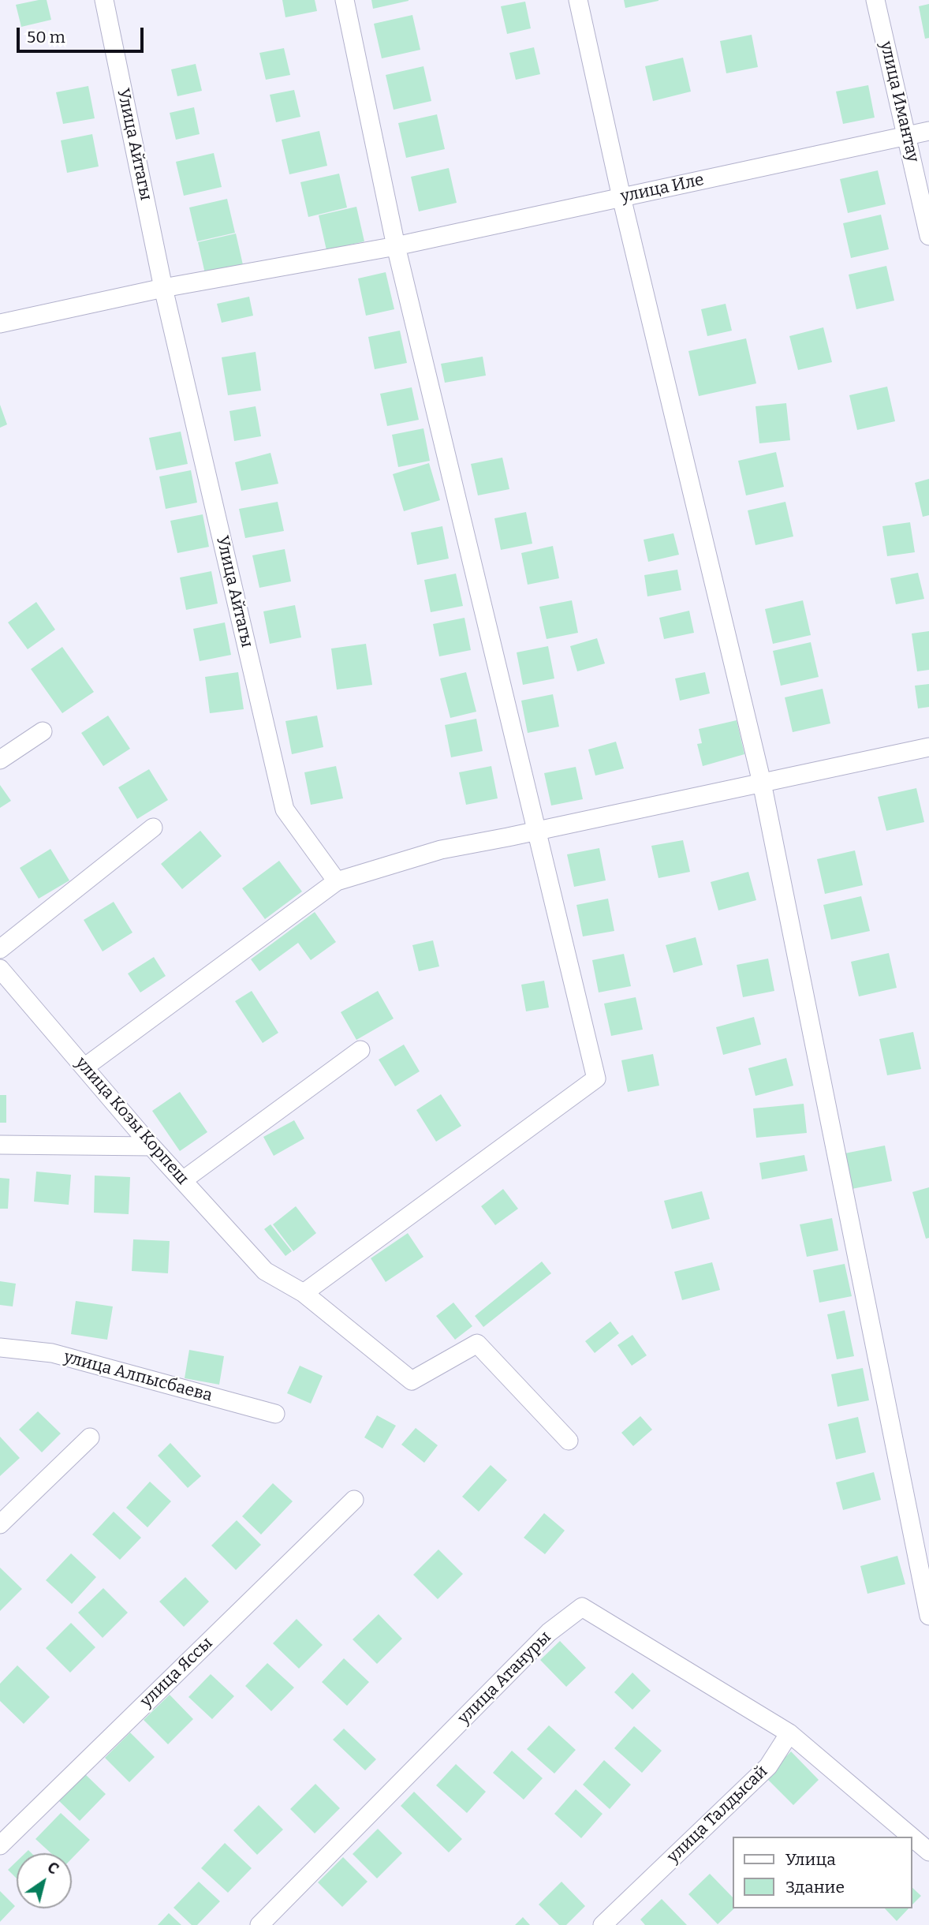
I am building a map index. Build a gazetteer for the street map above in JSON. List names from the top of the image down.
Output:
{
  "streets": {
    "street": [
      "улица Имантау",
      "Улица Айтагы",
      "улица Иле",
      "улица Козы Корпеш",
      "улица Алпысбаева",
      "улица Яссы",
      "улица Атануры",
      "улица Талдысай"
    ]
  },
  "crossings": [
    ["улица Имантау", "улица Иле"],
    ["улица Атануры", "улица Талдысай"]
  ],
  "legend": ["Улица", "Здание"],
  "scale_bar": "50 m",
  "north": "top right"
}
